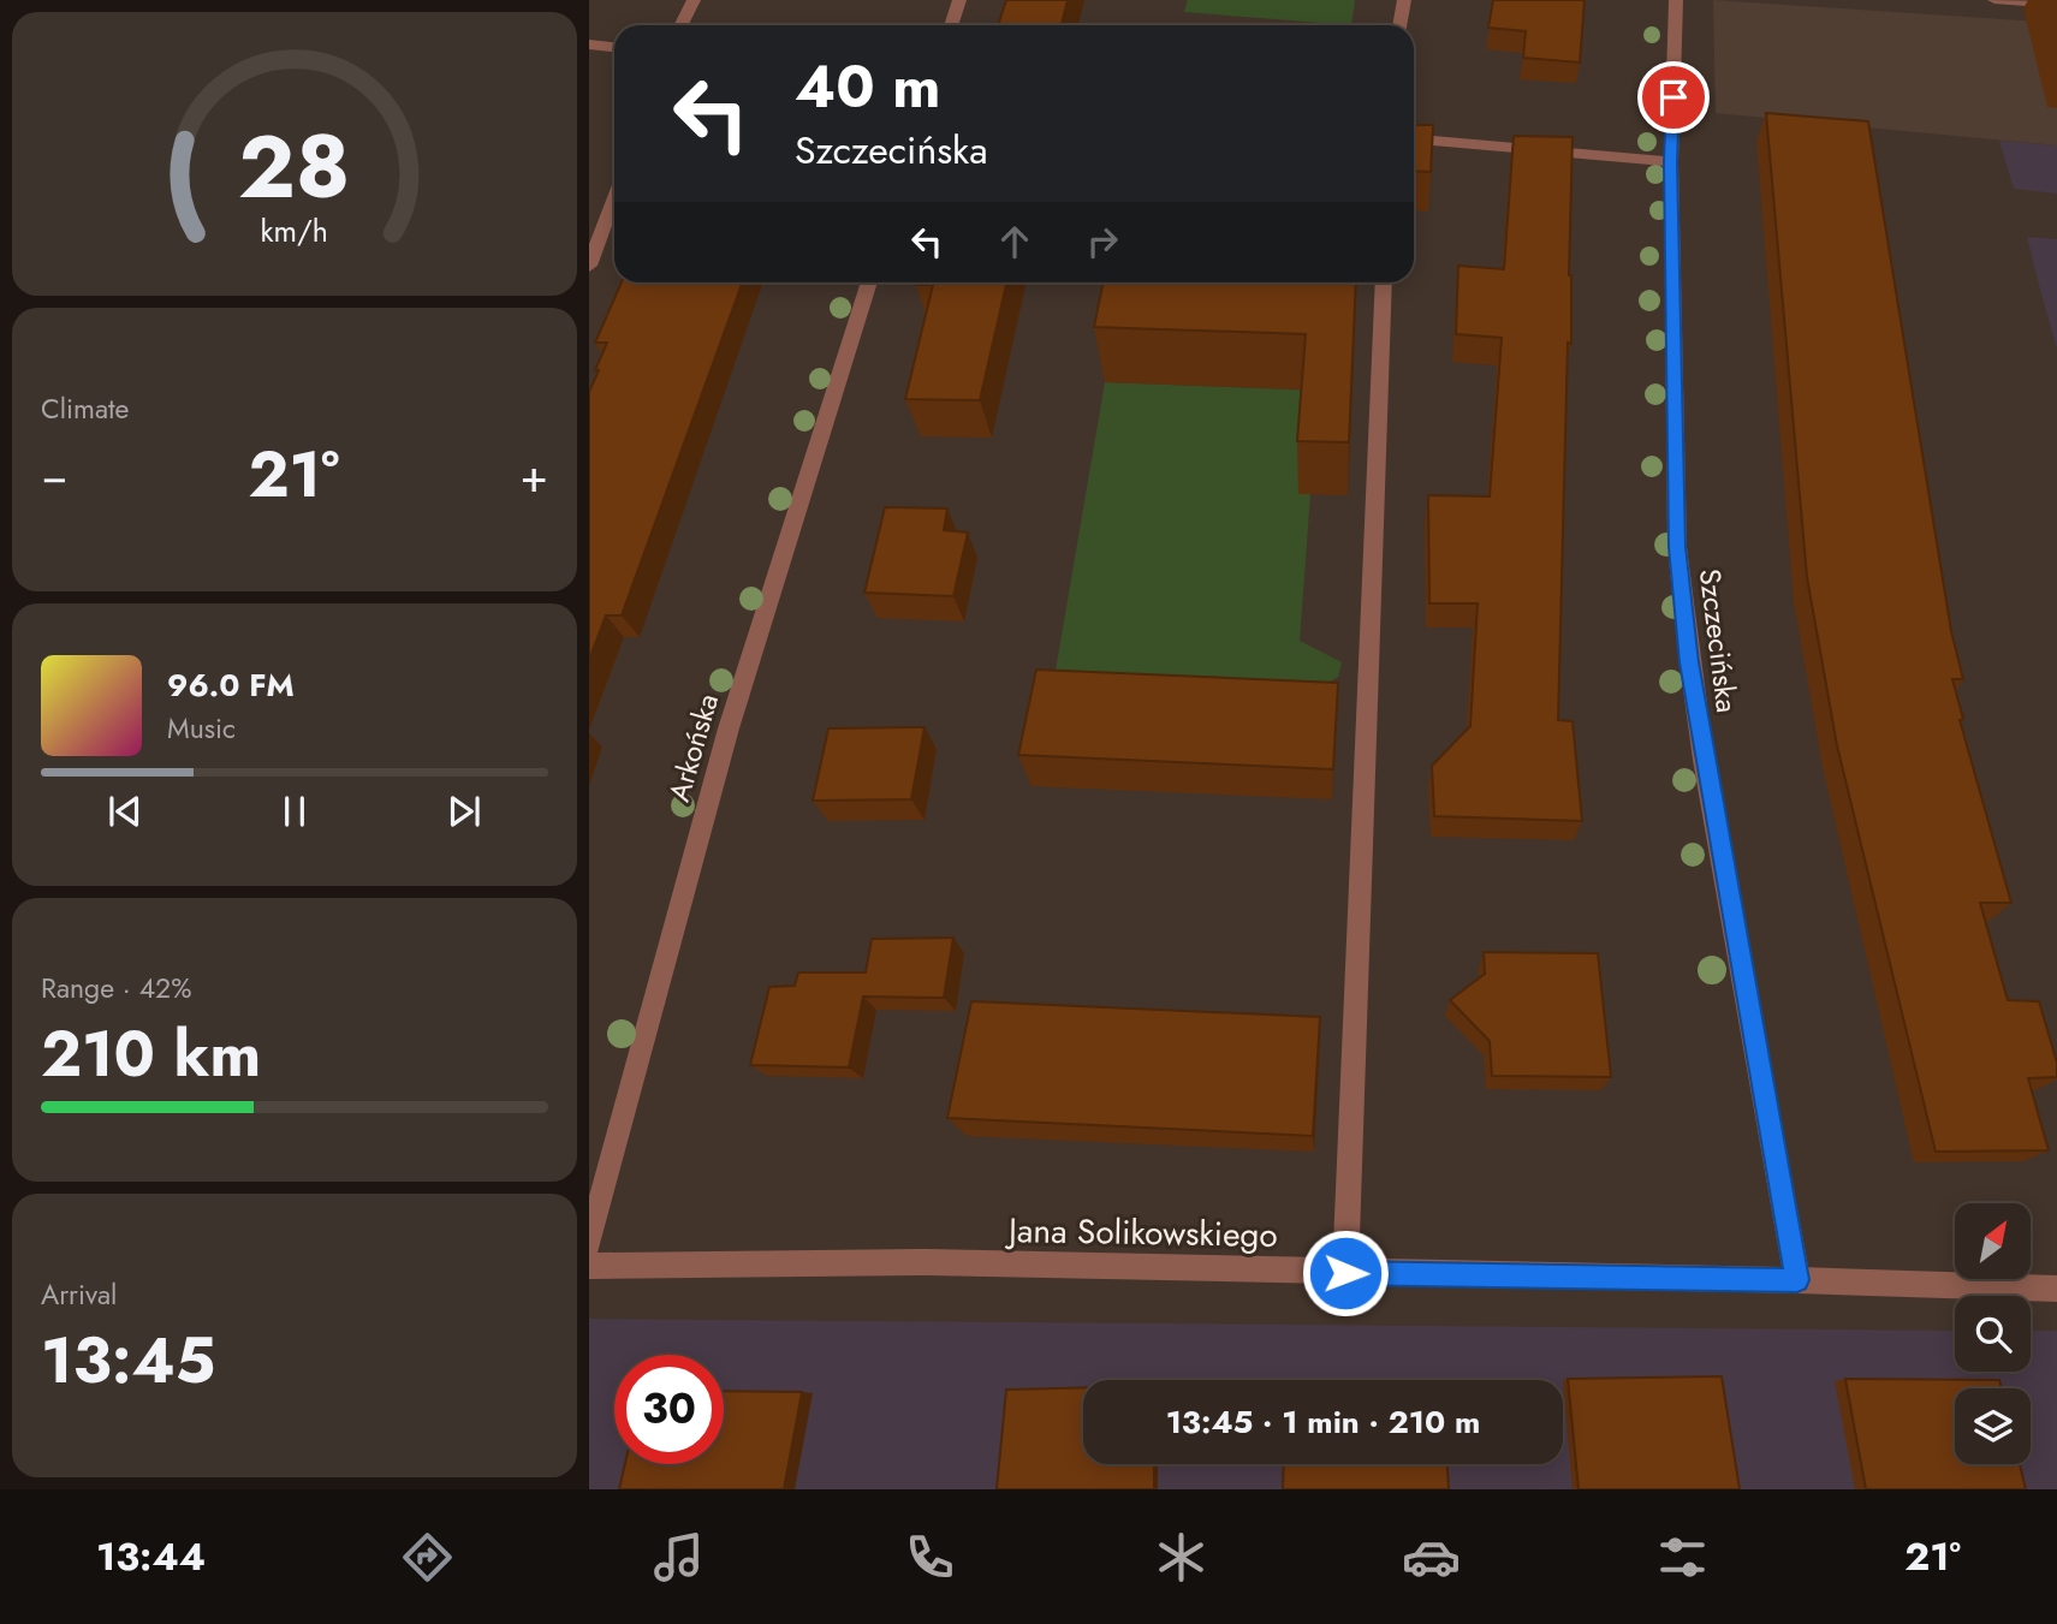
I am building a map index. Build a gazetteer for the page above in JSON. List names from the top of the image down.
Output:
{
  "streets": {
    "street": ["Szczecińska", "Arkońska", "Jana Solikowskiego"]
  },
  "crossings": [
    ["Szczecińska", "Jana Solikowskiego"]
  ],
  "north": "top right",
  "page": {
    "turn": ["40 m", "Szczecińska"],
    "tile": [
      "Climate",
      ["Range · 42%", "210 km"],
      ["Arrival", "13:45"]
    ],
    "heat": ["−", "21°", "+"],
    "song": ["96.0 FM", "Music"],
    "limit": "30",
    "trip": "13:45 · 1 min · 210 m",
    "tabs": ["13:44", "21°"],
    "gauge": ["28", "km/h"]
  }
}
